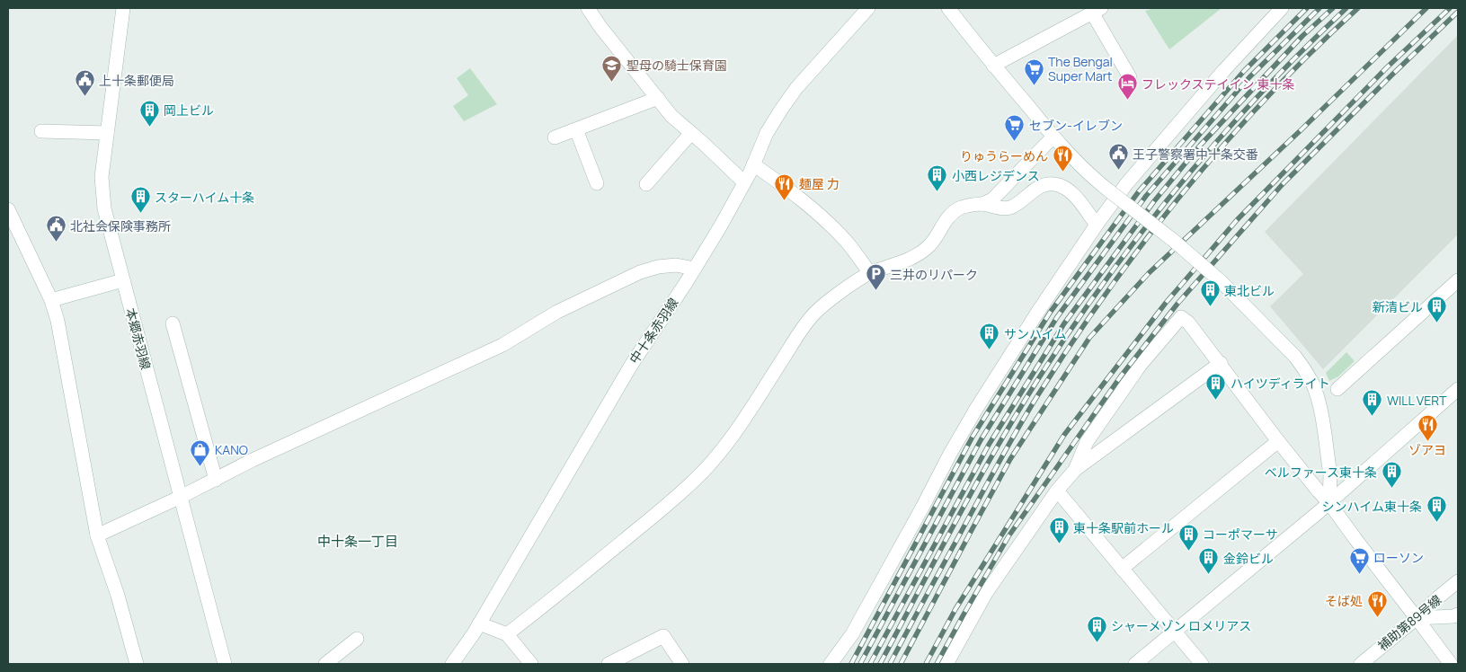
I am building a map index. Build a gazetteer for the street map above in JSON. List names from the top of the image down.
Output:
{
  "streets": {
    "street": ["中十条赤羽線", "本郷赤羽線", "補助第89号線"]
  },
  "districts": ["中十条一丁目"],
  "places": {
    "school or university": ["聖母の騎士保育園"],
    "supermarket": ["The Bengal Super Mart", "セブン-イレブン", "ローソン"],
    "public building": ["上十条郵便局", "王子警察署中十条交番", "北社会保険事務所"],
    "hotel": ["フレックステイイン 東十条"],
    "building": [
      "岡上ビル",
      "小西レジデンス",
      "スターハイム十条",
      "東北ビル",
      "新清ビル",
      "サンハイム",
      "ハイツディライト",
      "WILL VERT",
      "ベルファース東十条",
      "シンハイム東十条",
      "東十条駅前ホール",
      "コーポマーサ",
      "金鈴ビル",
      "シャーメゾン ロメリアス"
    ],
    "restaurant": [
      "りゅうらーめん",
      "麺屋 力",
      "ゾアヨ",
      "そば処"
    ],
    "parking": ["三井のリパーク"],
    "shop": ["KANO"]
  }
}
